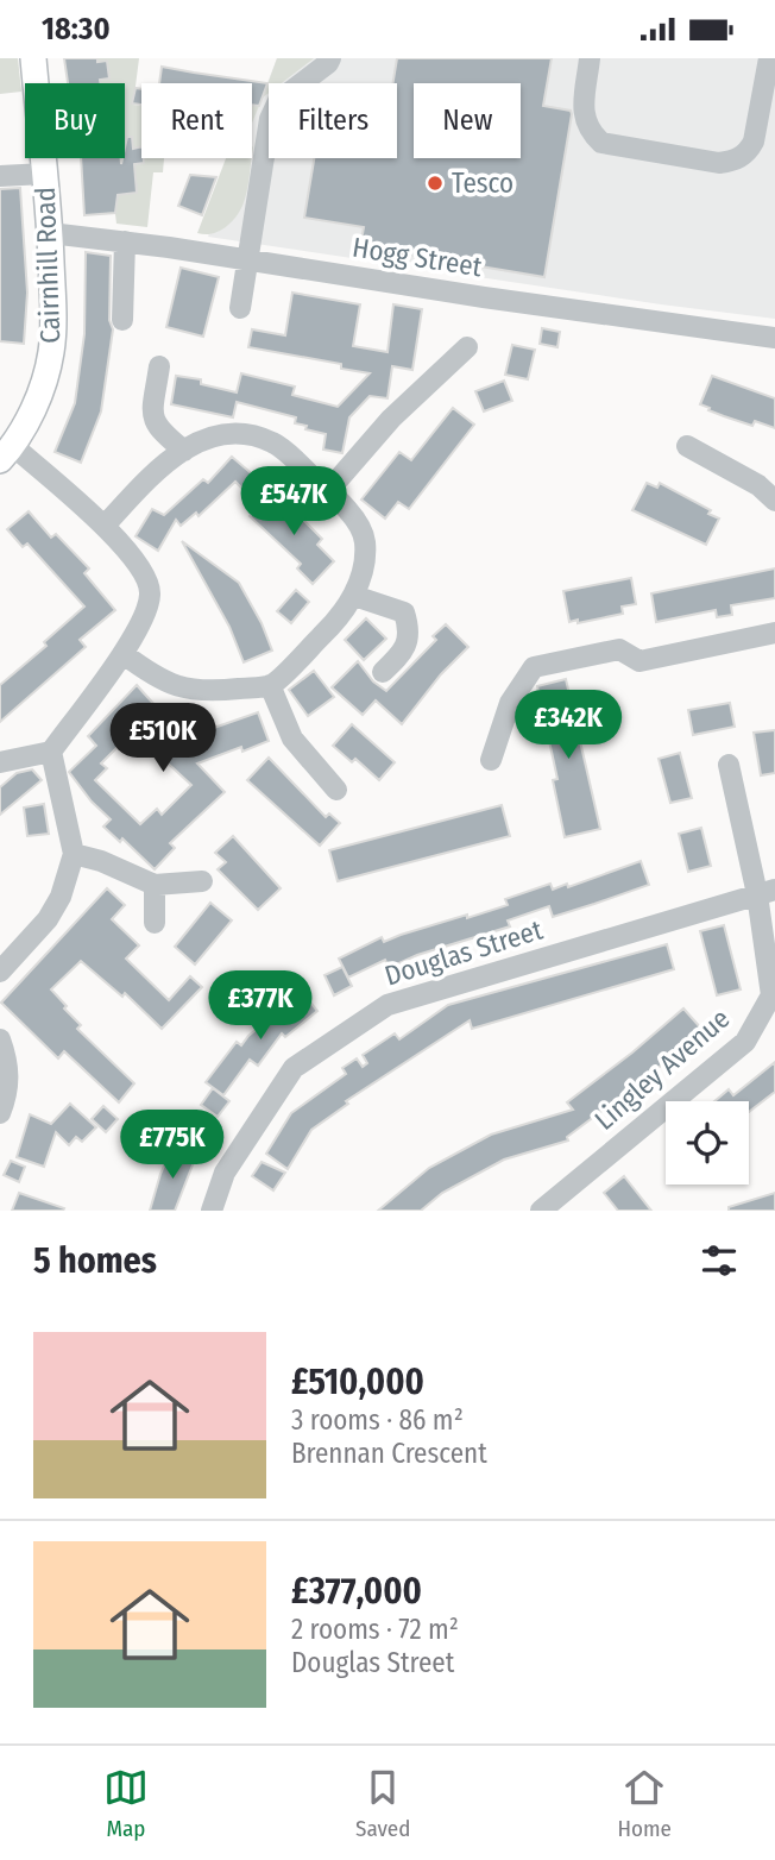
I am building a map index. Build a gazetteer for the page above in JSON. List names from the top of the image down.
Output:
{
  "streets": {
    "main road": ["Cairnhill Road"],
    "street": ["Hogg Street", "Douglas Street", "Lingley Avenue"]
  },
  "crossings": [
    ["Hogg Street", "Cairnhill Road"],
    ["Douglas Street", "Lingley Avenue"]
  ],
  "places": ["Tesco"],
  "page": {
    "status": "18:30",
    "chip": [
      "Buy",
      "Rent",
      "Filters",
      "New"
    ],
    "price": [
      "£547K",
      "£342K",
      "£510K",
      "£377K",
      "£775K"
    ],
    "heading": "5 homes",
    "list": [
      {
        "name": "£510,000",
        "note": "3 rooms · 86 m² · Brennan Crescent"
      },
      {
        "name": "£377,000",
        "note": "2 rooms · 72 m² · Douglas Street"
      }
    ],
    "tabs": ["Map", "Saved", "Home"]
  }
}
